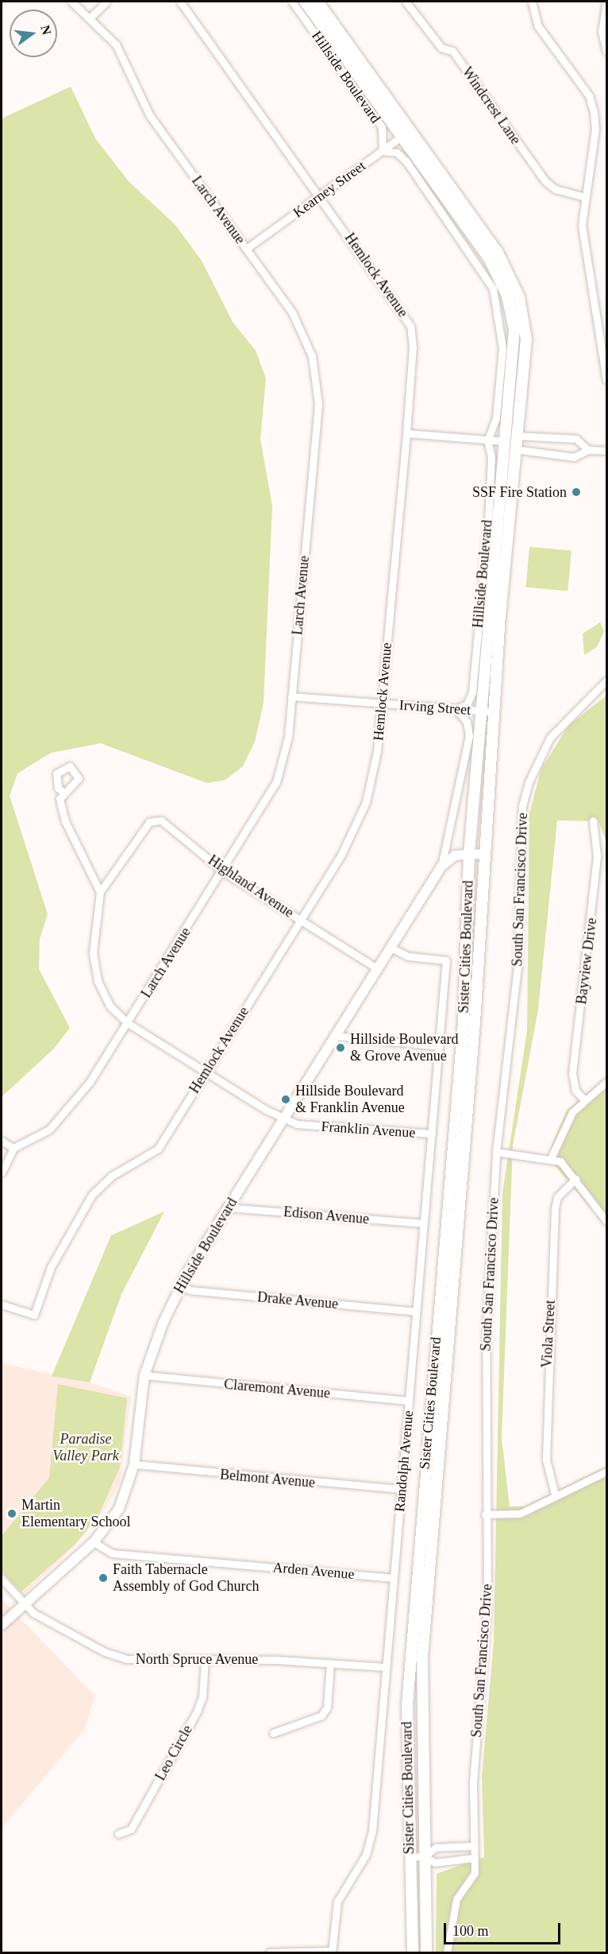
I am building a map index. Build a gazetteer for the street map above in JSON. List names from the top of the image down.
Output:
{
  "streets": {
    "main road": ["Hillside Boulevard", "Sister Cities Boulevard"],
    "street": [
      "Windcrest Lane",
      "Kearney Street",
      "Larch Avenue",
      "Hemlock Avenue",
      "Irving Street",
      "Highland Avenue",
      "South San Francisco Drive",
      "Bayview Drive",
      "Franklin Avenue",
      "Edison Avenue",
      "Drake Avenue",
      "Viola Street",
      "Claremont Avenue",
      "Randolph Avenue",
      "Belmont Avenue",
      "Arden Avenue",
      "North Spruce Avenue",
      "Leo Circle"
    ]
  },
  "crossings": [
    ["Hillside Boulevard", "Kearney Street"],
    ["Hillside Boulevard", "Irving Street"],
    ["Hillside Boulevard", "Highland Avenue"],
    ["Hillside Boulevard", "Sister Cities Boulevard"],
    ["Hillside Boulevard", "Franklin Avenue"],
    ["Hillside Boulevard", "Edison Avenue"],
    ["Hillside Boulevard", "Drake Avenue"],
    ["Hillside Boulevard", "Claremont Avenue"],
    ["Hillside Boulevard", "Randolph Avenue"],
    ["Hillside Boulevard", "Belmont Avenue"],
    ["Hillside Boulevard", "Arden Avenue"],
    ["Hillside Boulevard", "North Spruce Avenue"],
    ["Kearney Street", "Larch Avenue"],
    ["Kearney Street", "Hemlock Avenue"],
    ["Larch Avenue", "Irving Street"],
    ["Larch Avenue", "Highland Avenue"],
    ["Larch Avenue", "Franklin Avenue"],
    ["Hemlock Avenue", "Irving Street"],
    ["Hemlock Avenue", "Highland Avenue"],
    ["Hemlock Avenue", "Franklin Avenue"],
    ["Highland Avenue", "Franklin Avenue"],
    ["Franklin Avenue", "Randolph Avenue"],
    ["Edison Avenue", "Randolph Avenue"],
    ["Drake Avenue", "Randolph Avenue"],
    ["Claremont Avenue", "Randolph Avenue"],
    ["Randolph Avenue", "Belmont Avenue"],
    ["Randolph Avenue", "Arden Avenue"],
    ["Randolph Avenue", "North Spruce Avenue"],
    ["North Spruce Avenue", "Leo Circle"]
  ],
  "parks": ["Paradise Valley Park"],
  "places": [
    "SSF Fire Station",
    "Hillside Boulevard & Grove Avenue",
    "Hillside Boulevard & Franklin Avenue",
    "Martin Elementary School",
    "Faith Tabernacle Assembly of God Church"
  ],
  "scale_bar": "100 m",
  "north": "right"
}
